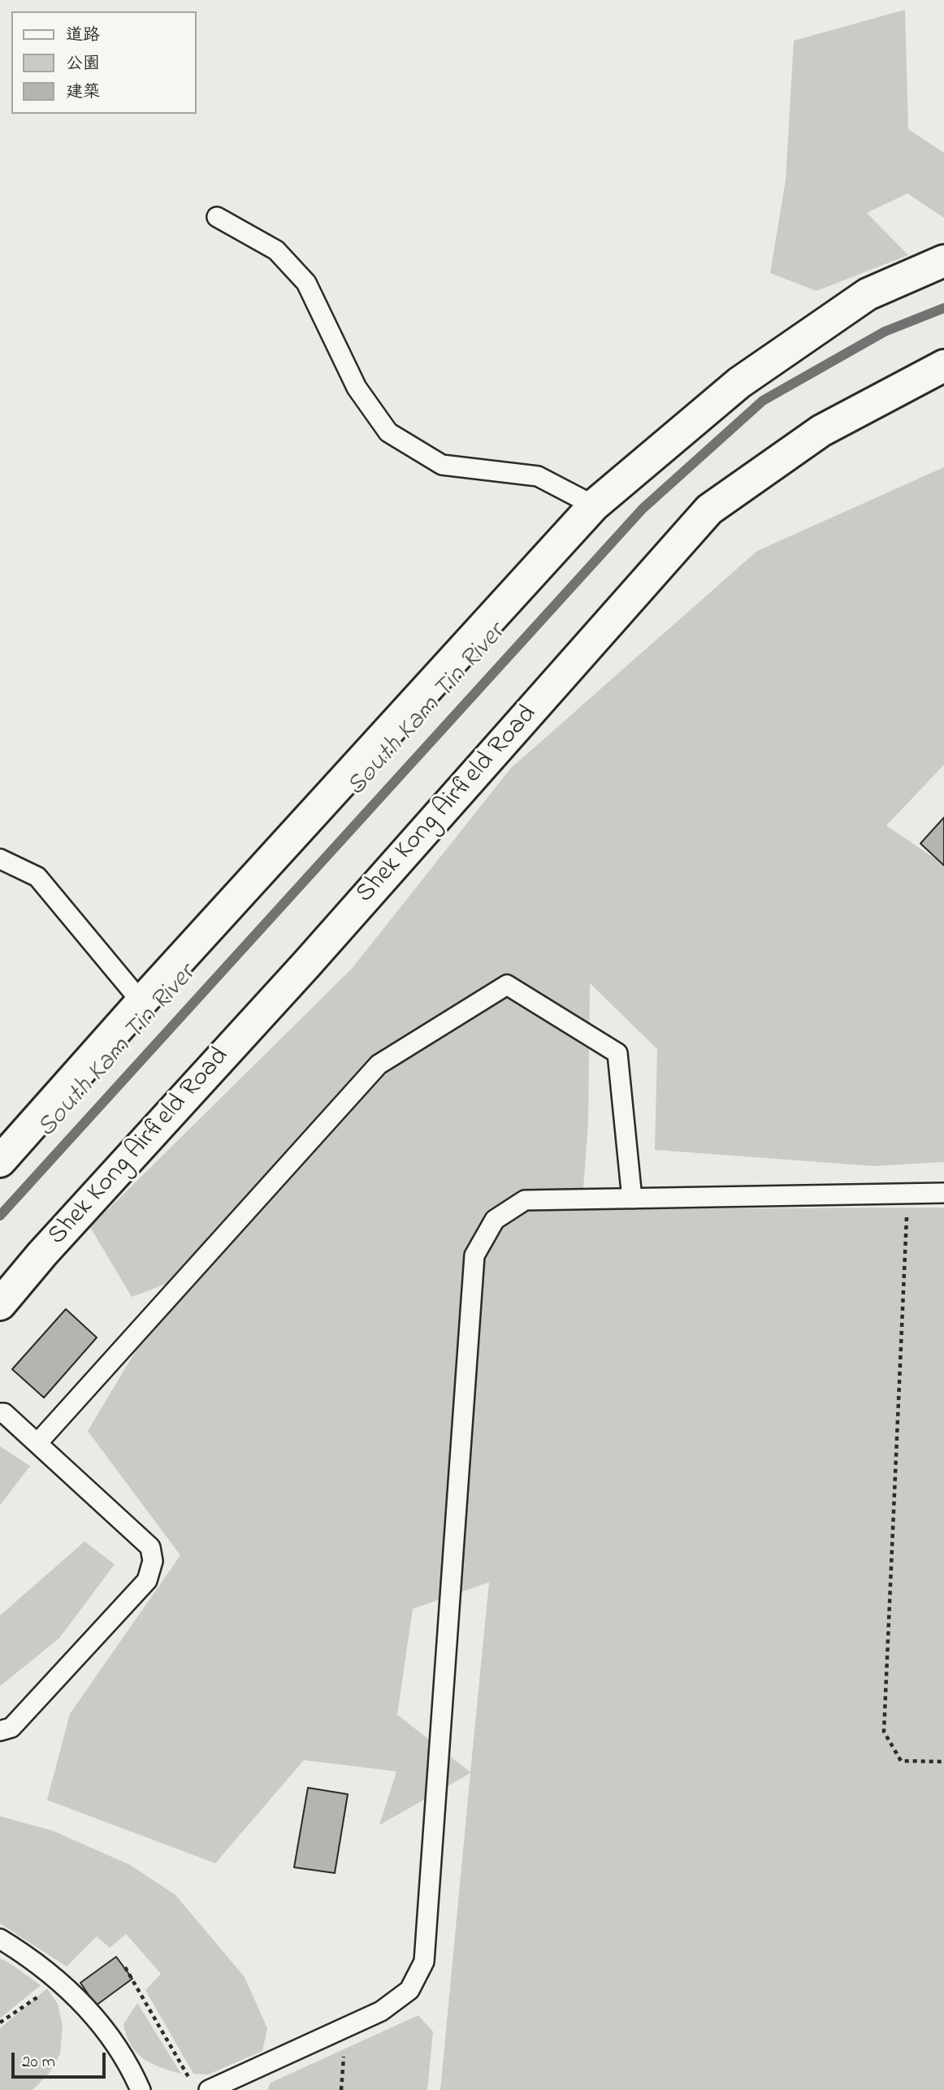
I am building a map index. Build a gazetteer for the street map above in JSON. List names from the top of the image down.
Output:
{
  "streets": {
    "street": ["Shek Kong Airfield Road"]
  },
  "water": ["South Kam Tin River"],
  "legend": ["道路", "公園", "建築"],
  "scale_bar": "20 m"
}
